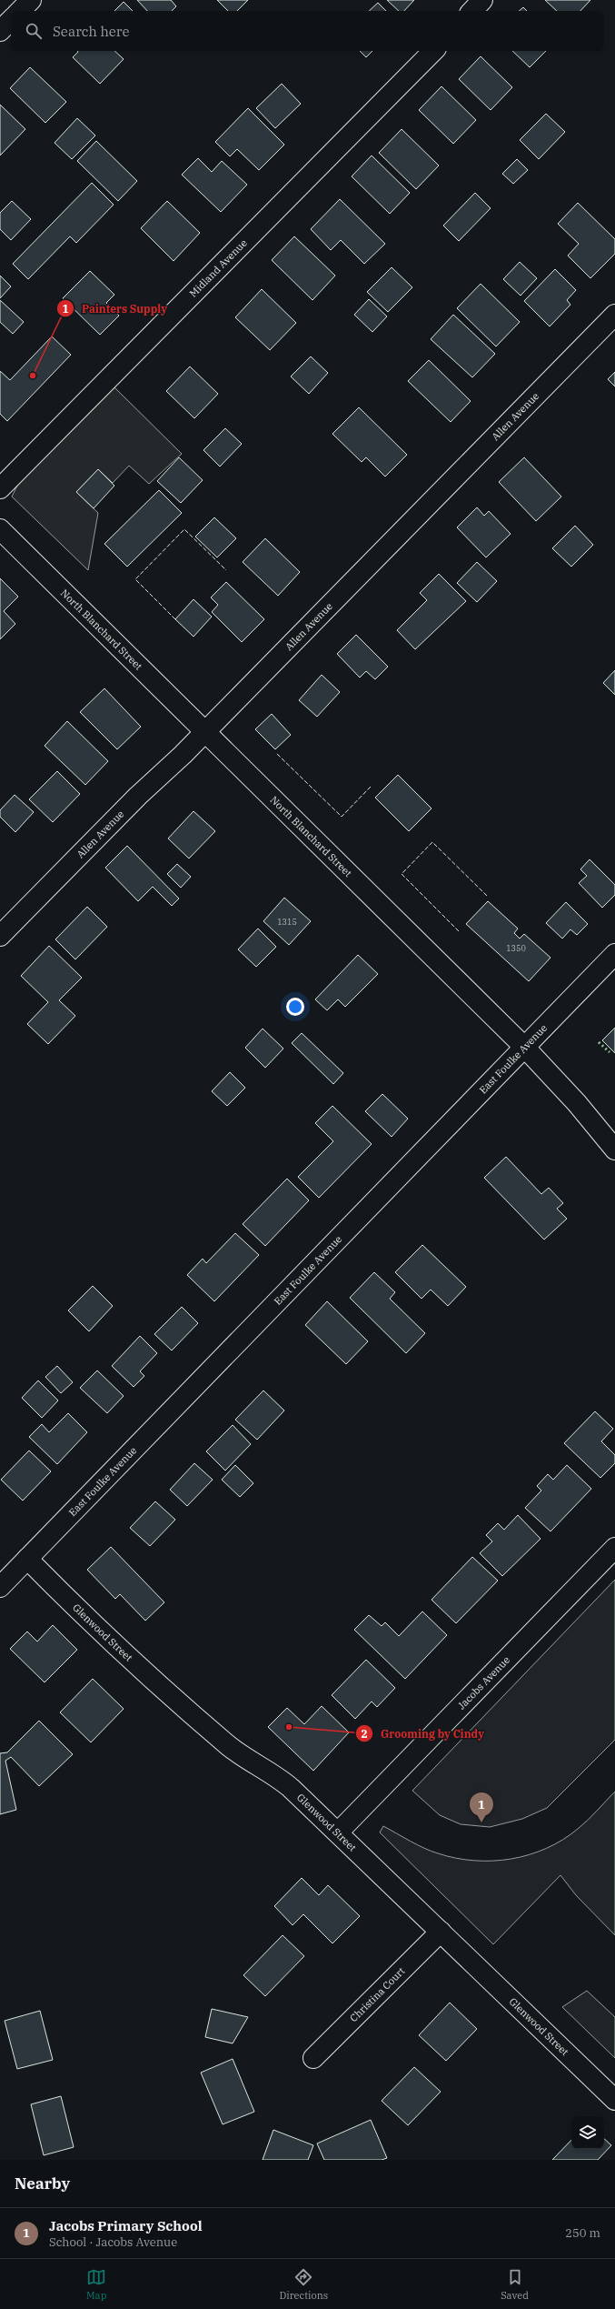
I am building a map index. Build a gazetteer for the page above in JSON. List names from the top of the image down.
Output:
{
  "streets": {
    "street": [
      "Midland Avenue",
      "Allen Avenue",
      "North Blanchard Street",
      "East Foulke Avenue",
      "Glenwood Street",
      "Jacobs Avenue",
      "Christina Court"
    ]
  },
  "crossings": [
    ["Allen Avenue", "North Blanchard Street"],
    ["North Blanchard Street", "East Foulke Avenue"],
    ["East Foulke Avenue", "Glenwood Street"],
    ["Glenwood Street", "Jacobs Avenue"],
    ["Glenwood Street", "Christina Court"]
  ],
  "places": ["Painters Supply", "Grooming by Cindy"],
  "house_numbers": ["1315", "1350"],
  "page": {
    "search": "Search here",
    "pins": "1",
    "heading": "Nearby",
    "list": [
      {
        "mark": "1",
        "name": "Jacobs Primary School",
        "note": "School · Jacobs Avenue",
        "value": "250 m"
      }
    ],
    "nav": ["Map", "Directions", "Saved"]
  }
}
